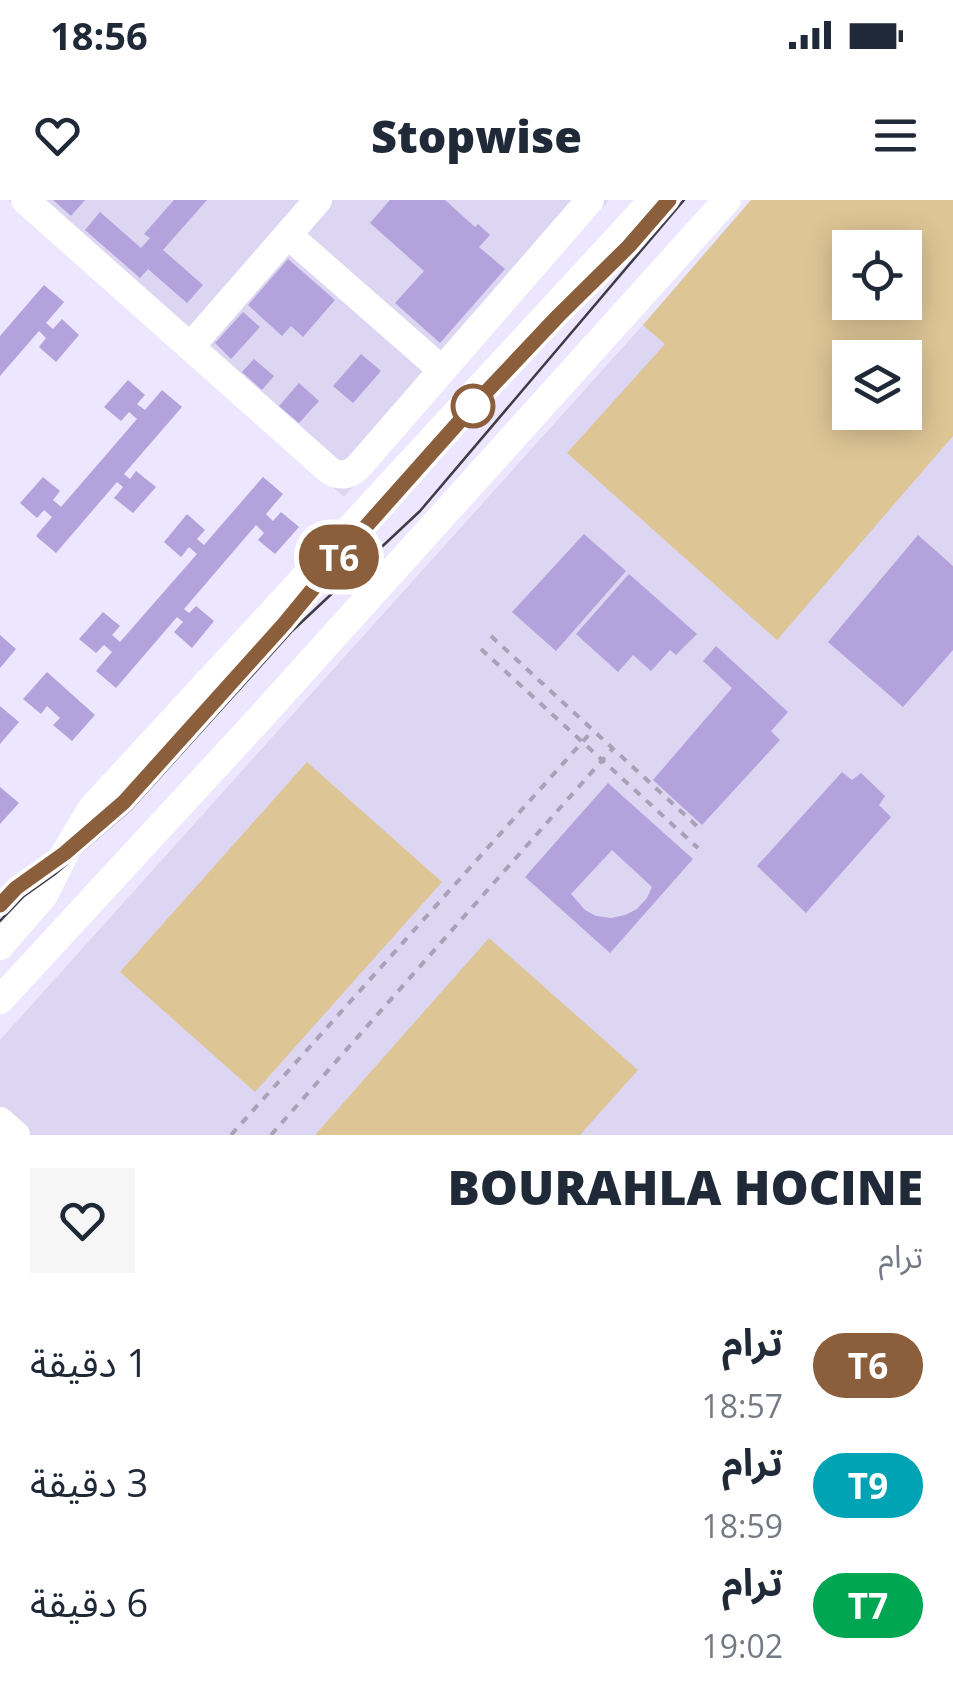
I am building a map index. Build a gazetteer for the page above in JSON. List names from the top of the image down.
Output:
{
  "lines": ["tram line T6"],
  "page": {
    "status": "18:56",
    "header": "Stopwise",
    "on_map": "T6",
    "heading": ["BOURAHLA HOCINE", "ترام"],
    "list": [
      {
        "mark": "T6",
        "name": "ترام",
        "note": "18:57",
        "value": "1 دقيقة"
      },
      {
        "mark": "T9",
        "name": "ترام",
        "note": "18:59",
        "value": "3 دقيقة"
      },
      {
        "mark": "T7",
        "name": "ترام",
        "note": "19:02",
        "value": "6 دقيقة"
      }
    ]
  }
}
